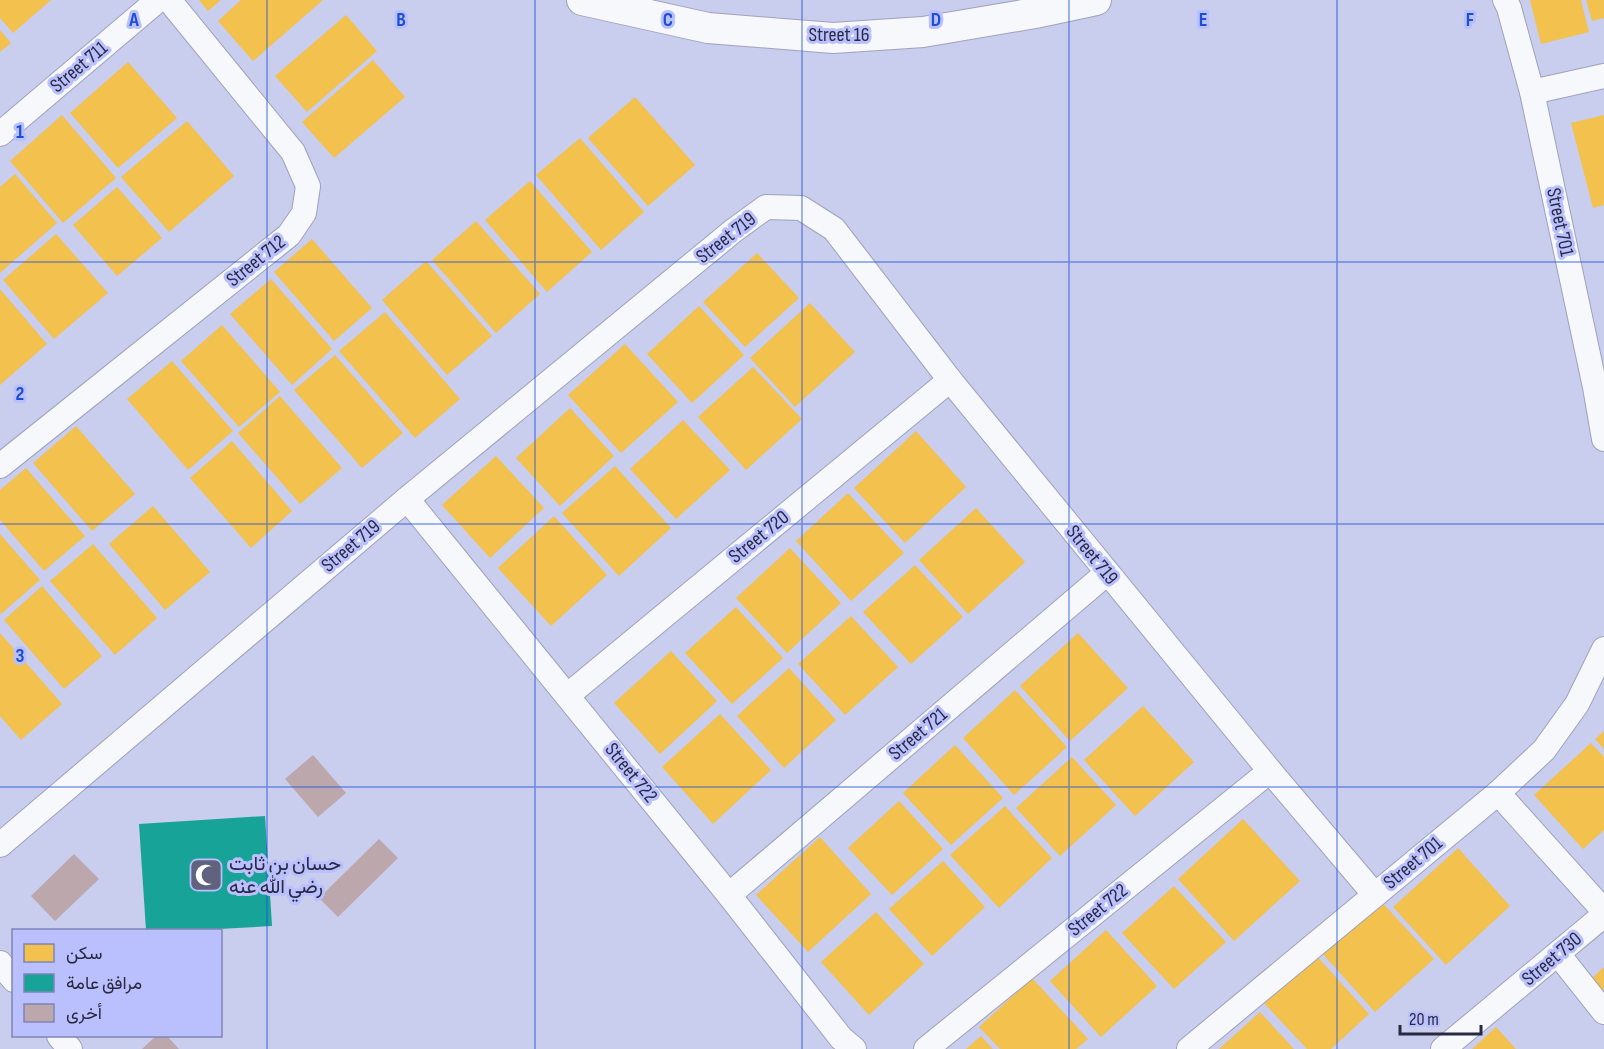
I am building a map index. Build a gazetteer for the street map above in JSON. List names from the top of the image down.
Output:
{
  "streets": {
    "street": [
      "Street 16",
      "Street 711",
      "Street 701",
      "Street 719",
      "Street 712",
      "Street 720",
      "Street 721",
      "Street 722",
      "Street 730"
    ]
  },
  "crossings": [
    ["Street 701", "Street 719"],
    ["Street 701", "Street 730"],
    ["Street 719", "Street 720"],
    ["Street 719", "Street 721"],
    ["Street 719", "Street 722"],
    ["Street 720", "Street 722"],
    ["Street 721", "Street 722"]
  ],
  "places": {
    "mosque": ["حسان بن ثابت رضي الله عنه"]
  },
  "legend": ["سكن", "مرافق عامة", "أخرى"],
  "scale_bar": "20 m",
  "grid": {
    "columns": [
      "A",
      "B",
      "C",
      "D",
      "E",
      "F"
    ],
    "rows": ["1", "2", "3"]
  }
}
